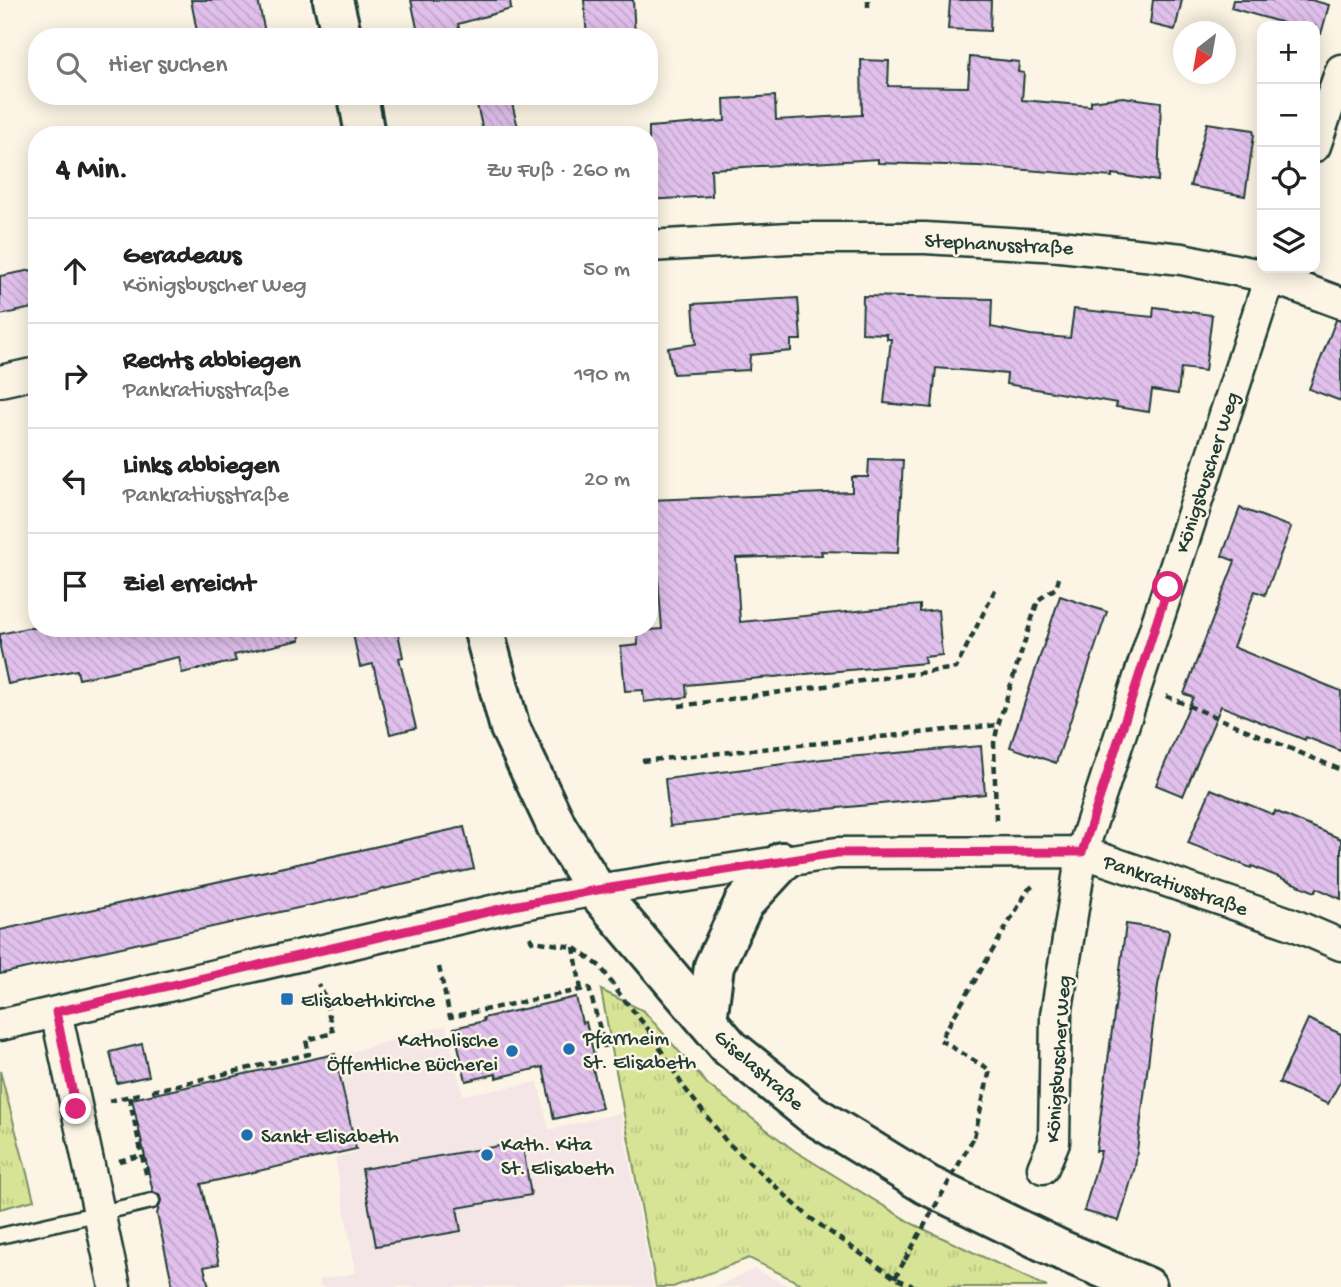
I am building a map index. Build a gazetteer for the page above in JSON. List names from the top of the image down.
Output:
{
  "streets": {
    "main road": ["Giselastraße"],
    "street": ["Stephanusstraße", "Königsbuscher Weg", "Pankratiusstraße"]
  },
  "crossings": [
    ["Königsbuscher Weg", "Pankratiusstraße"],
    ["Pankratiusstraße", "Giselastraße"]
  ],
  "places": {
    "transit": ["Elisabethkirche"],
    "other": [
      "Pfarrheim St. Elisabeth",
      "Katholische Öffentliche Bücherei",
      "Sankt Elisabeth",
      "Kath. Kita St. Elisabeth"
    ]
  },
  "north": "bottom left",
  "page": {
    "map_buttons": ["+", "−"],
    "search": "Hier suchen",
    "heading": ["4 Min.", "Zu Fuß · 260 m"],
    "list": [
      ["Geradeaus", "Königsbuscher Weg", "50 m"],
      ["Rechts abbiegen", "Pankratiusstraße", "190 m"],
      ["Links abbiegen", "Pankratiusstraße", "20 m"],
      "Ziel erreicht"
    ]
  }
}
